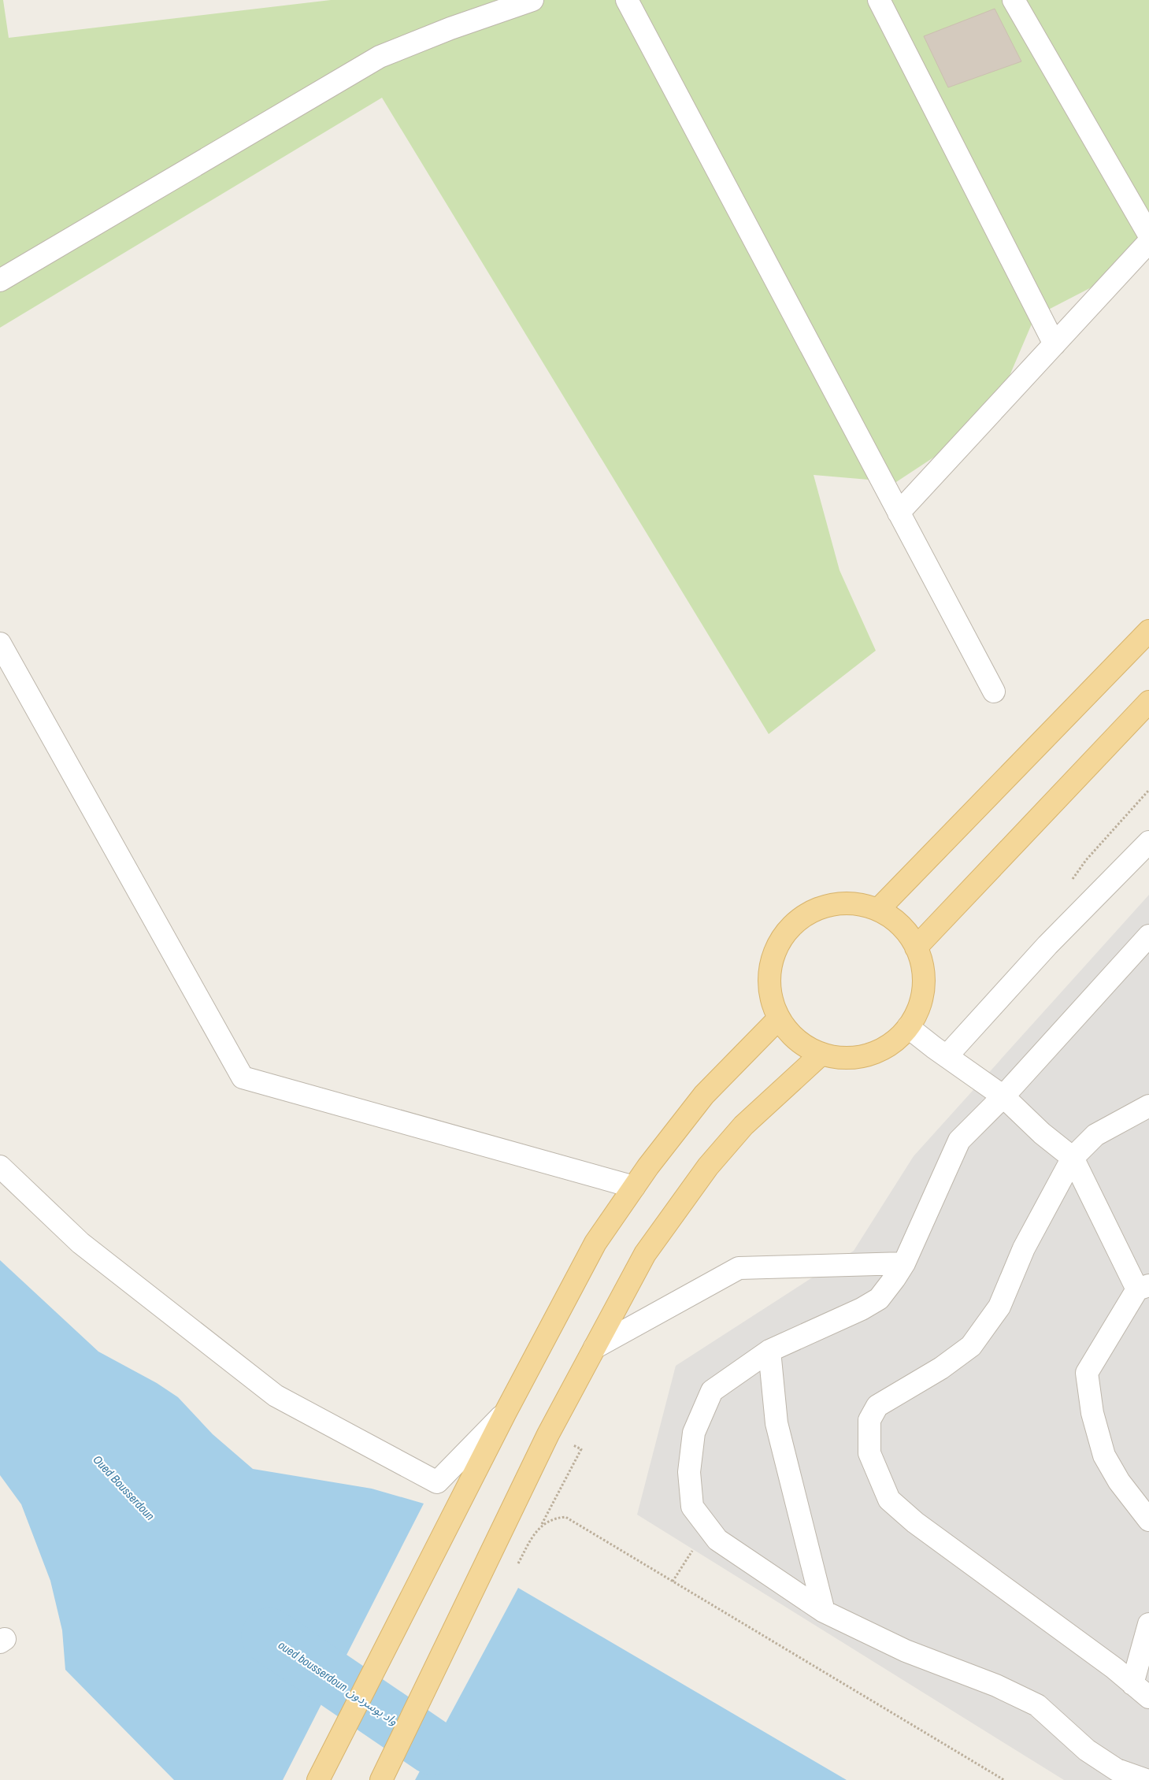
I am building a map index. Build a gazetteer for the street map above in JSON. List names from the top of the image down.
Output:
{
  "water": ["Oued Bousserdoun", "oued bousserdoun واد بوسردون"]
}
